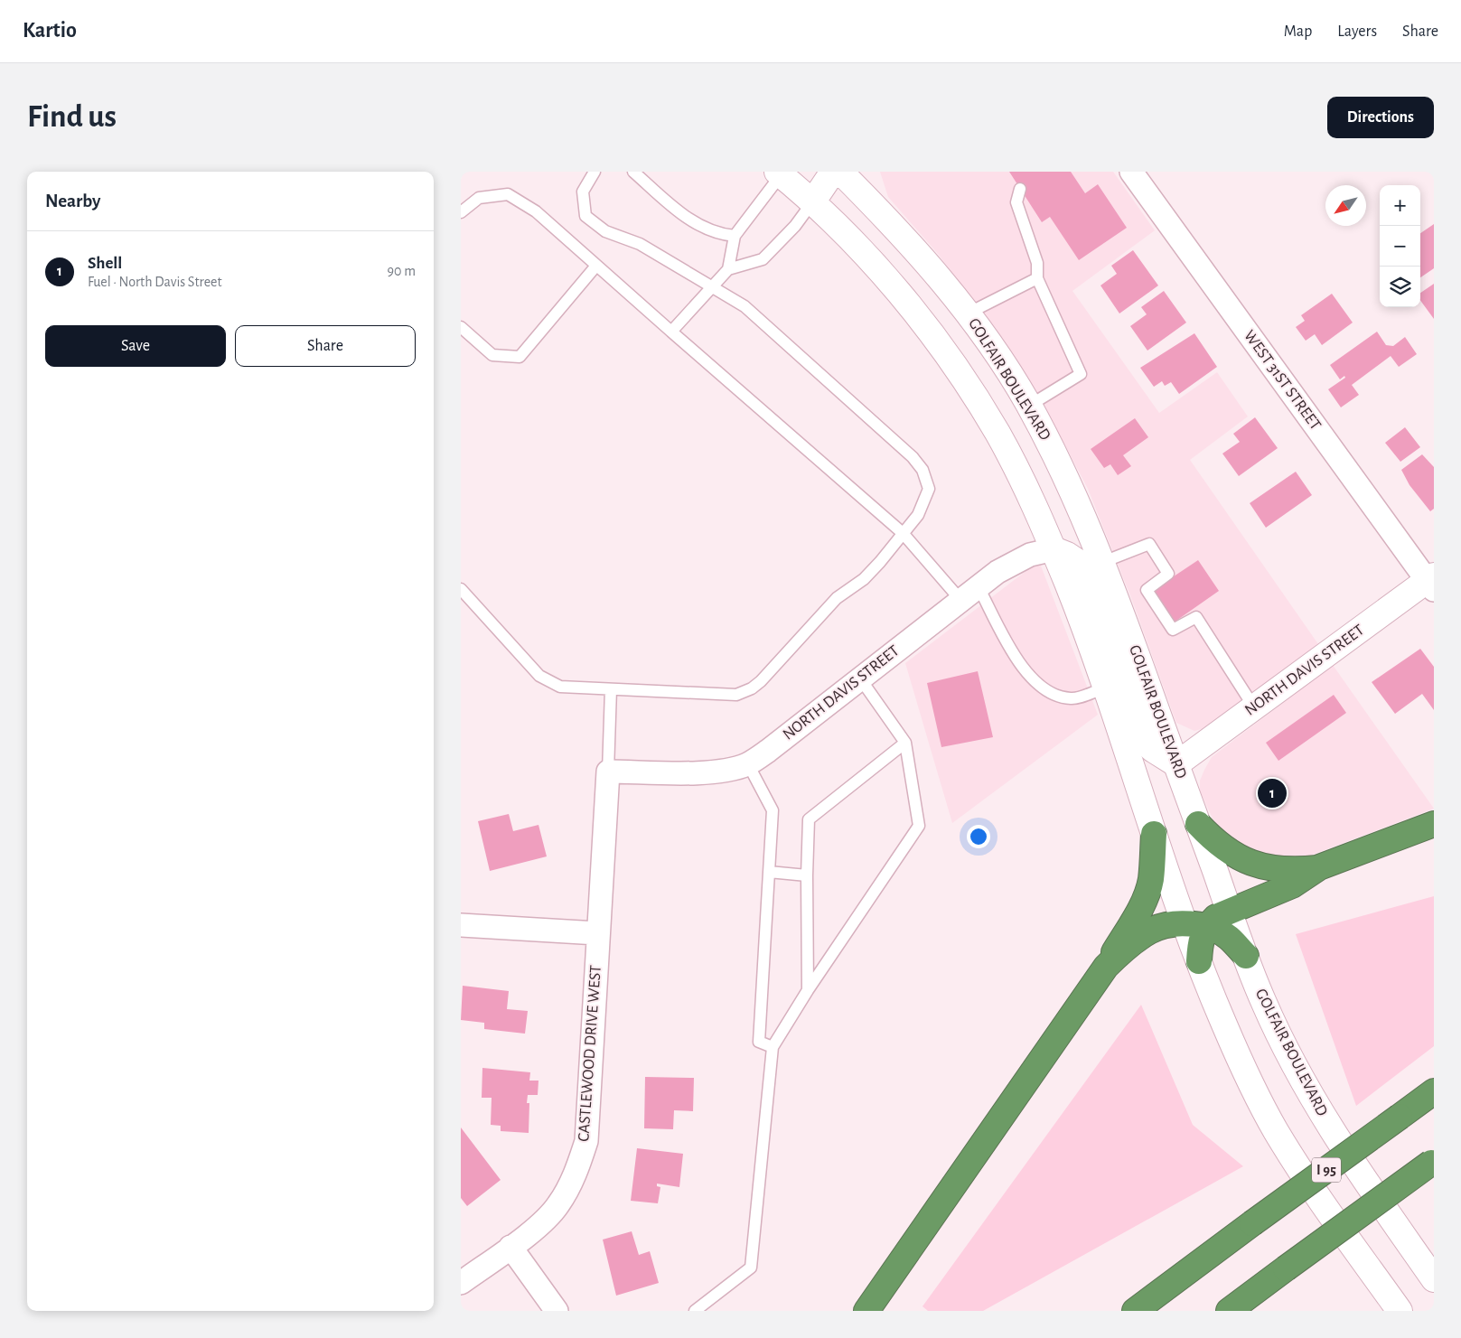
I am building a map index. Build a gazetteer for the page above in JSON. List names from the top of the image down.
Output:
{
  "streets": {
    "highway": ["I 95"],
    "main road": ["GOLFAIR BOULEVARD", "NORTH DAVIS STREET"],
    "street": ["WEST 31ST STREET", "CASTLEWOOD DRIVE WEST"]
  },
  "crossings": [
    ["GOLFAIR BOULEVARD", "NORTH DAVIS STREET"],
    ["WEST 31ST STREET", "NORTH DAVIS STREET"],
    ["NORTH DAVIS STREET", "CASTLEWOOD DRIVE WEST"]
  ],
  "north": "bottom left",
  "page": {
    "header": "Kartio",
    "nav": ["Map", "Layers", "Share"],
    "buttons": [
      "Directions",
      ["Save", "Share"]
    ],
    "title": "Find us",
    "heading": "Nearby",
    "map_buttons": ["+", "−"],
    "list": [
      {
        "mark": "1",
        "name": "Shell",
        "note": "Fuel · North Davis Street",
        "value": "90 m"
      }
    ],
    "pins": "1"
  }
}
